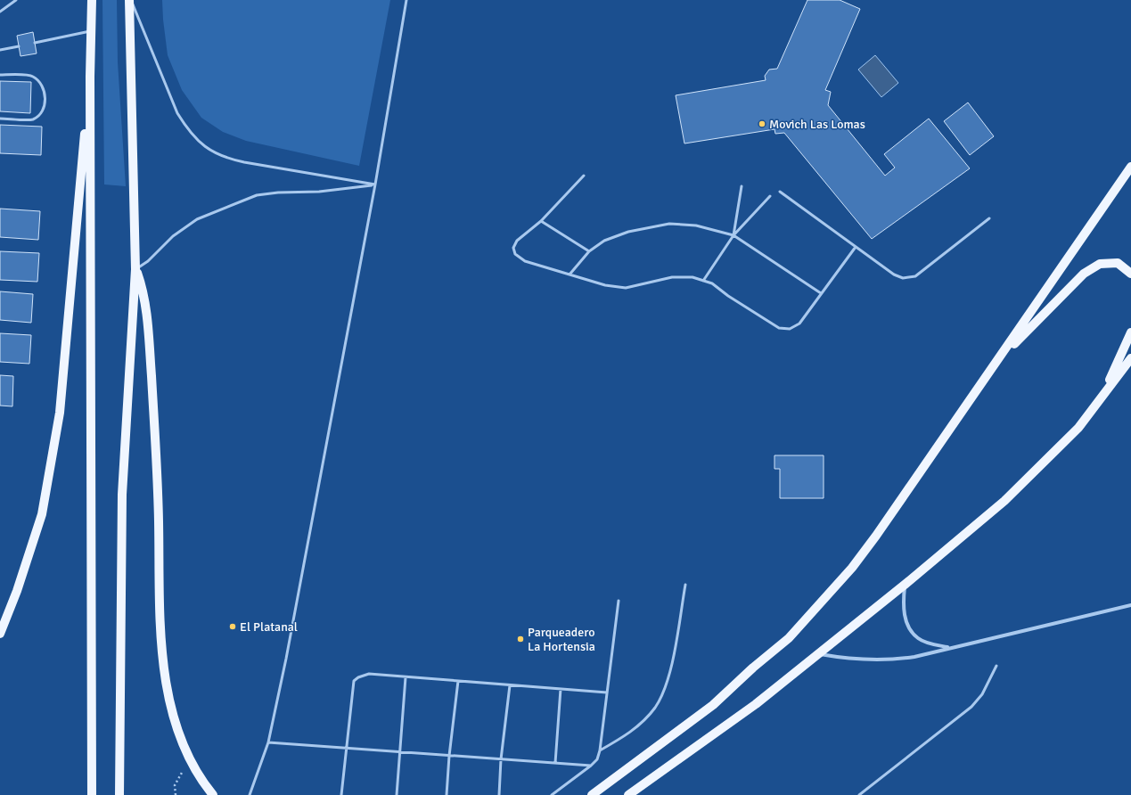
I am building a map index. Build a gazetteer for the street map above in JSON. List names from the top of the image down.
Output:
{
  "places": ["Movich Las Lomas", "El Platanal", "Parqueadero La Hortensia"]
}
